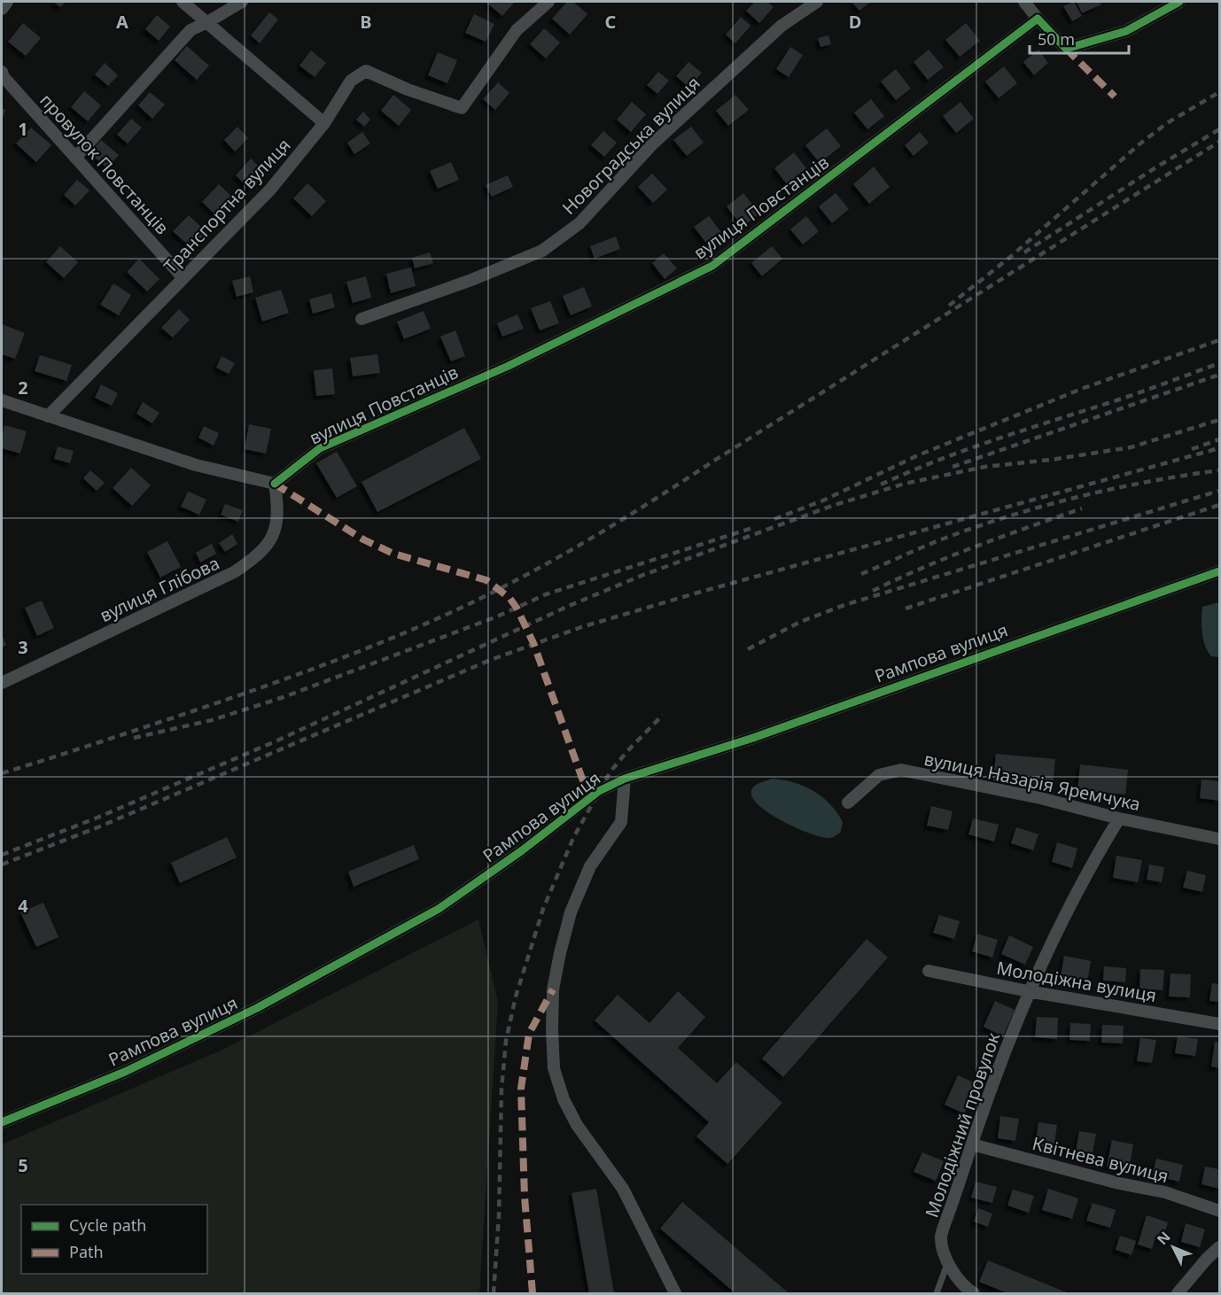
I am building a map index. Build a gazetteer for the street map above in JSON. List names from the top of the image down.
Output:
{
  "streets": {
    "street": [
      "Новоградська вулиця",
      "провулок Повстанців",
      "Транспортна вулиця",
      "вулиця Повстанців",
      "вулиця Глібова",
      "Рампова вулиця",
      "вулиця Назарія Яремчука",
      "Молодіжна вулиця",
      "Молодіжний провулок",
      "Квітнева вулиця"
    ]
  },
  "crossings": [
    ["провулок Повстанців", "Транспортна вулиця"],
    ["вулиця Повстанців", "вулиця Глібова"],
    ["вулиця Назарія Яремчука", "Молодіжний провулок"],
    ["Молодіжна вулиця", "Молодіжний провулок"],
    ["Молодіжний провулок", "Квітнева вулиця"]
  ],
  "legend": ["Cycle path", "Path"],
  "scale_bar": "50 m",
  "north": "top left",
  "grid": {
    "columns": [
      "A",
      "B",
      "C",
      "D"
    ],
    "rows": [
      "1",
      "2",
      "3",
      "4",
      "5"
    ]
  }
}
